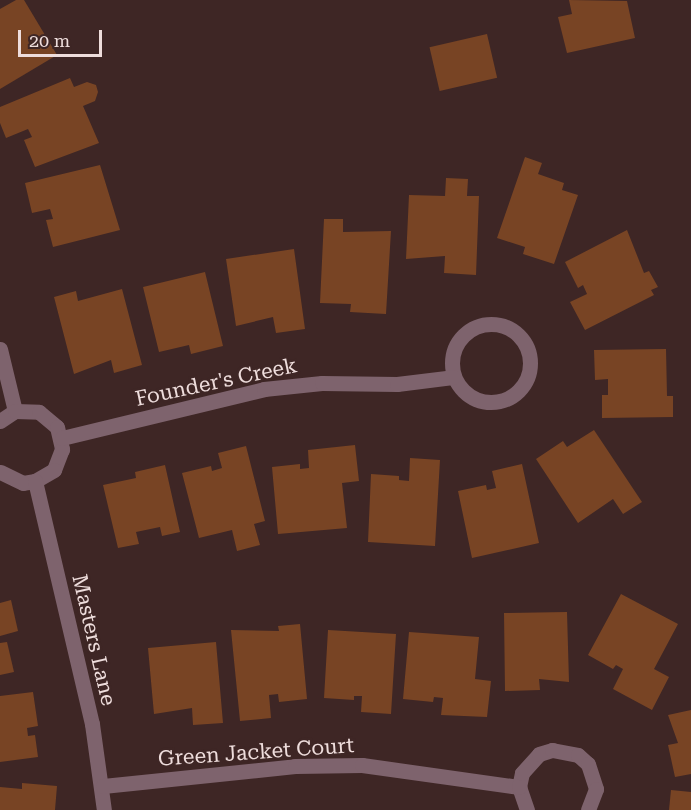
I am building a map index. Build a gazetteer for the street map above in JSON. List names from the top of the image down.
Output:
{
  "streets": {
    "street": ["Founder's Creek", "Masters Lane", "Green Jacket Court"]
  },
  "crossings": [
    ["Masters Lane", "Green Jacket Court"]
  ],
  "scale_bar": "20 m"
}
